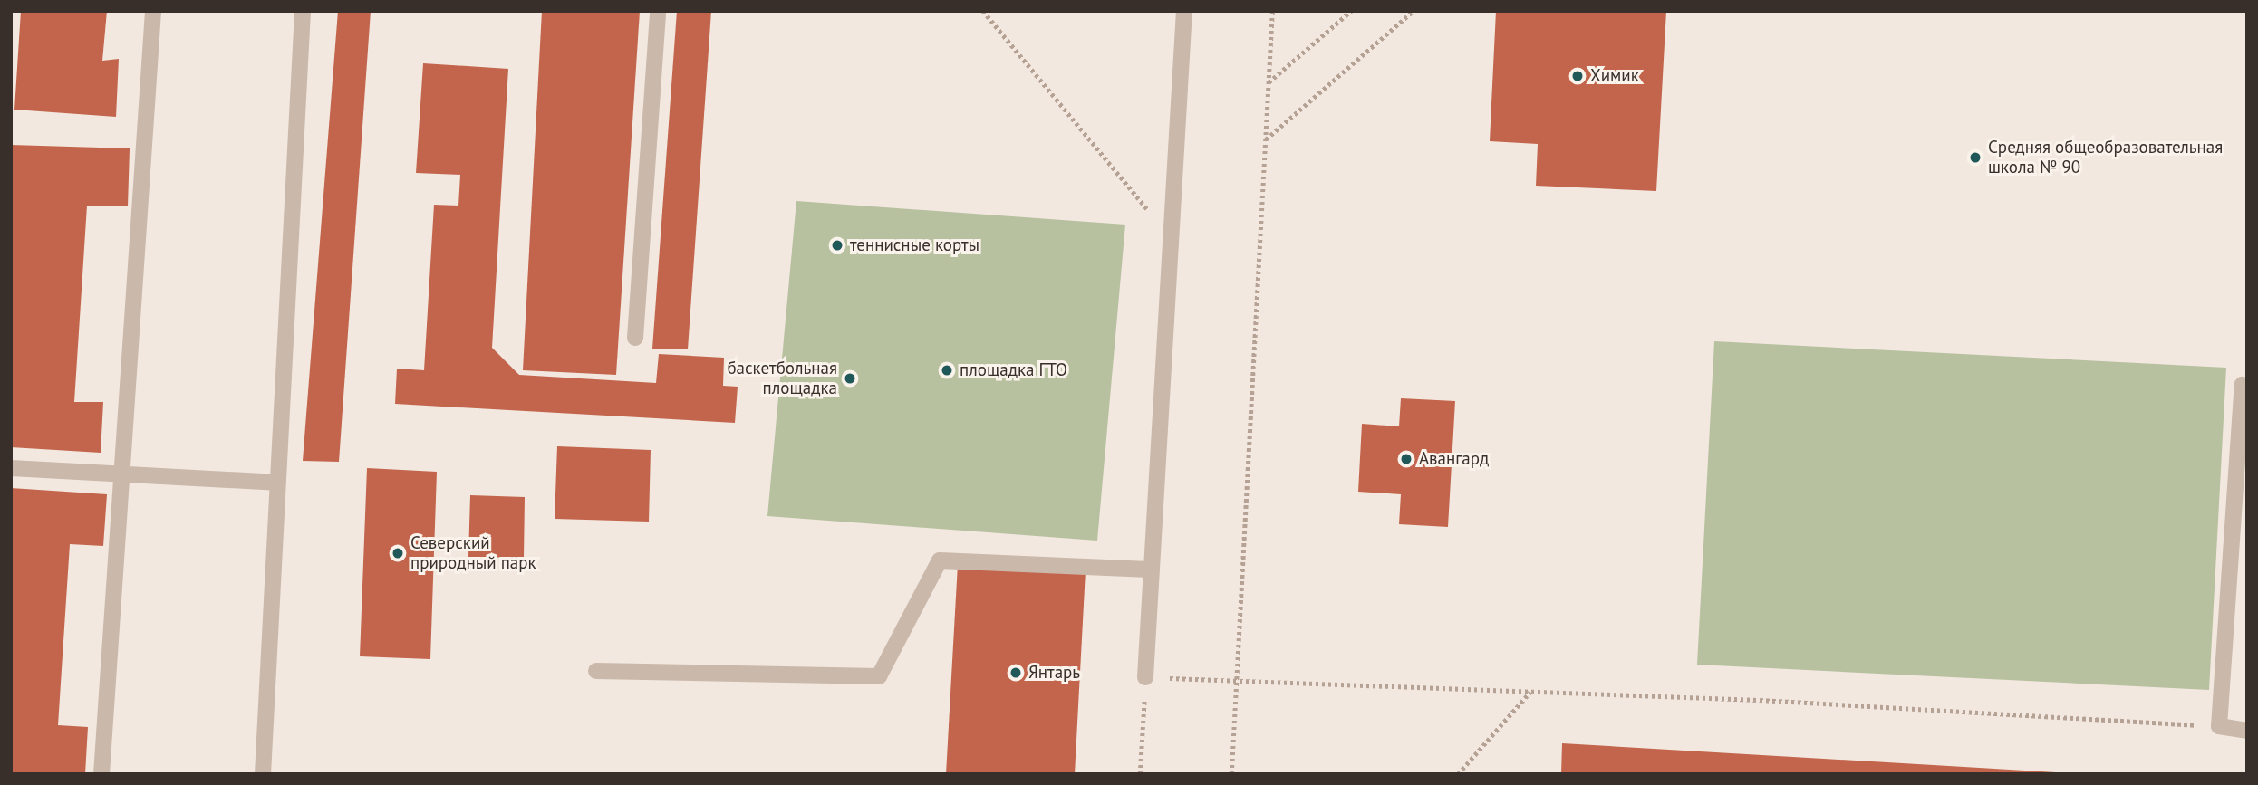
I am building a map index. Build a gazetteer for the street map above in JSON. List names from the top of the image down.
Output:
{
  "places": [
    "Химик",
    "Средняя общеобразовательная школа № 90",
    "теннисные корты",
    "площадка ГТО",
    "баскетбольная площадка",
    "Авангард",
    "Северский природный парк",
    "Янтарь"
  ]
}
